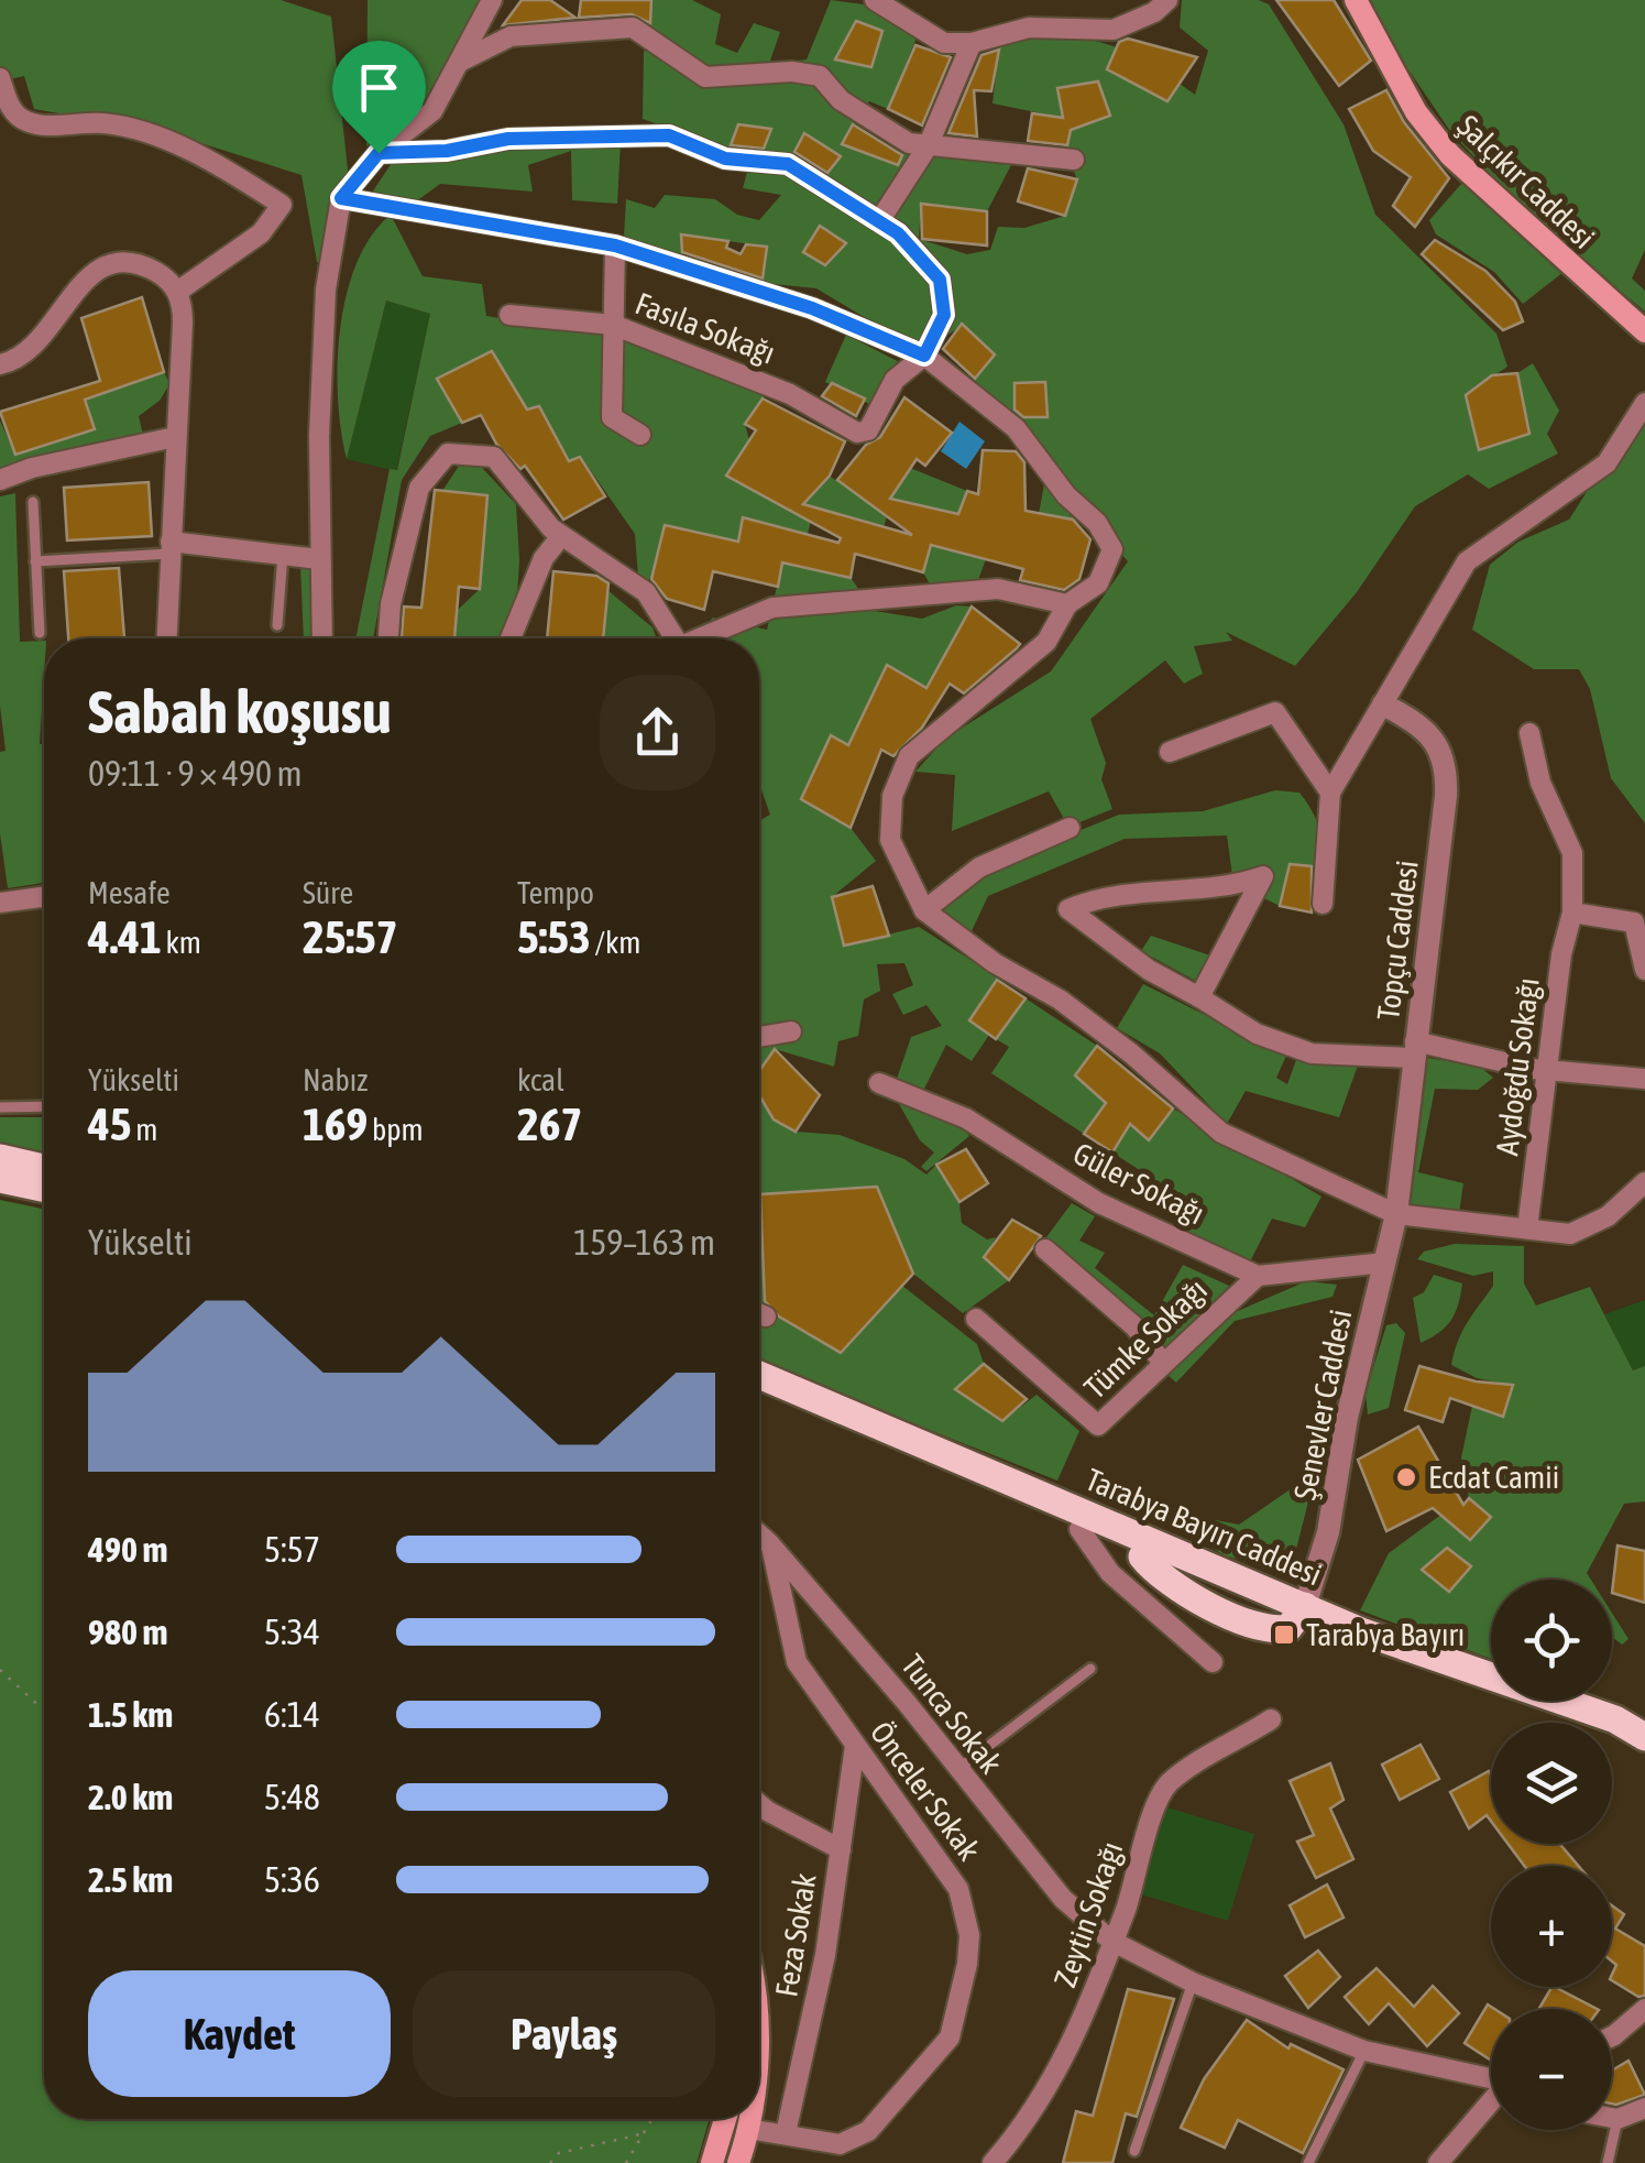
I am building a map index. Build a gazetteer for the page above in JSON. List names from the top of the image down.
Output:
{
  "streets": {
    "main road": ["Şalçıkır Caddesi", "Tarabya Bayırı Caddesi"],
    "street": [
      "Fasıla Sokağı",
      "Topçu Caddesi",
      "Aydoğdu Sokağı",
      "Güler Sokağı",
      "Tümke Sokağı",
      "Şenevler Caddesi",
      "Tunca Sokak",
      "Önceler Sokak",
      "Zeytin Sokağı",
      "Feza Sokak"
    ]
  },
  "crossings": [
    ["Topçu Caddesi", "Şenevler Caddesi"],
    ["Güler Sokağı", "Tümke Sokağı"],
    ["Şenevler Caddesi", "Tarabya Bayırı Caddesi"],
    ["Tunca Sokak", "Önceler Sokak"],
    ["Tunca Sokak", "Zeytin Sokağı"],
    ["Önceler Sokak", "Feza Sokak"]
  ],
  "places": {
    "other": ["Ecdat Camii"],
    "transit": ["Tarabya Bayırı"]
  },
  "page": {
    "heading": ["Sabah koşusu", "09:11 · 9 × 490 m"],
    "stats": [
      ["Mesafe", "4.41 km"],
      ["Süre", "25:57"],
      ["Tempo", "5:53 /km"],
      ["Yükselti", "45 m"],
      ["Nabız", "169 bpm"],
      ["kcal", "267"]
    ],
    "chart": ["Yükselti", "159–163 m"],
    "list": [
      {
        "name": "490 m",
        "note": "5:57"
      },
      {
        "name": "980 m",
        "note": "5:34"
      },
      {
        "name": "1.5 km",
        "note": "6:14"
      },
      {
        "name": "2.0 km",
        "note": "5:48"
      },
      {
        "name": "2.5 km",
        "note": "5:36"
      }
    ],
    "map_buttons": ["+", "−"],
    "buttons": ["Kaydet", "Paylaş"]
  }
}
